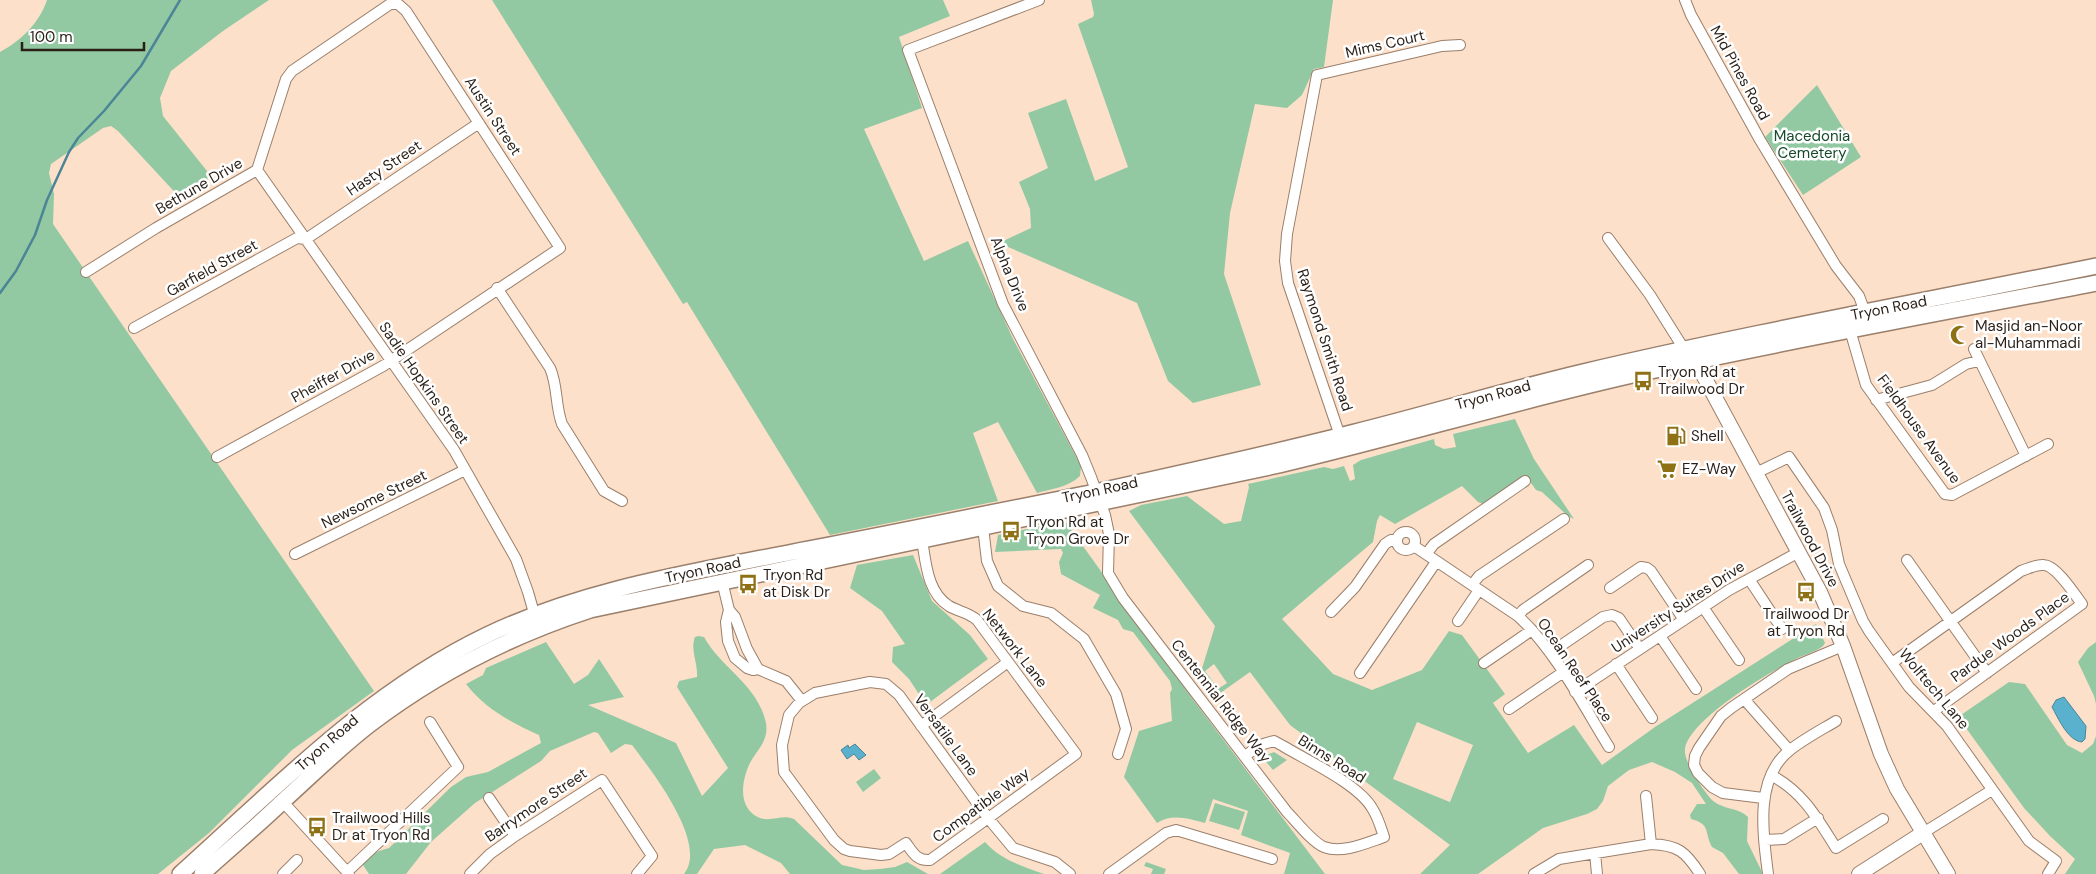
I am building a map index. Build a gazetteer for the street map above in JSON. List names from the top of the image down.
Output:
{
  "streets": {
    "main road": ["Tryon Road"],
    "street": [
      "Mims Court",
      "Mid Pines Road",
      "Austin Street",
      "Hasty Street",
      "Bethune Drive",
      "Garfield Street",
      "Alpha Drive",
      "Raymond Smith Road",
      "Pheiffer Drive",
      "Sadie Hopkins Street",
      "Fieldhouse Avenue",
      "Newsome Street",
      "Trailwood Drive",
      "University Suites Drive",
      "Pardue Woods Place",
      "Network Lane",
      "Ocean Reef Place",
      "Wolftech Lane",
      "Centennial Ridge Way",
      "Versatile Lane",
      "Binns Road",
      "Barrymore Street",
      "Compatible Way"
    ]
  },
  "crossings": [
    ["Mims Court", "Raymond Smith Road"],
    ["Mid Pines Road", "Tryon Road"],
    ["Austin Street", "Hasty Street"],
    ["Austin Street", "Bethune Drive"],
    ["Austin Street", "Pheiffer Drive"],
    ["Hasty Street", "Garfield Street"],
    ["Hasty Street", "Sadie Hopkins Street"],
    ["Bethune Drive", "Sadie Hopkins Street"],
    ["Garfield Street", "Sadie Hopkins Street"],
    ["Alpha Drive", "Tryon Road"],
    ["Alpha Drive", "Centennial Ridge Way"],
    ["Tryon Road", "Raymond Smith Road"],
    ["Tryon Road", "Sadie Hopkins Street"],
    ["Tryon Road", "Fieldhouse Avenue"],
    ["Tryon Road", "Trailwood Drive"],
    ["Tryon Road", "Network Lane"],
    ["Tryon Road", "Centennial Ridge Way"],
    ["Pheiffer Drive", "Sadie Hopkins Street"],
    ["Sadie Hopkins Street", "Newsome Street"],
    ["Trailwood Drive", "University Suites Drive"],
    ["Trailwood Drive", "Wolftech Lane"],
    ["University Suites Drive", "Ocean Reef Place"],
    ["Pardue Woods Place", "Wolftech Lane"],
    ["Network Lane", "Compatible Way"],
    ["Centennial Ridge Way", "Binns Road"],
    ["Versatile Lane", "Compatible Way"]
  ],
  "parks": ["Macedonia Cemetery"],
  "places": {
    "mosque": ["Masjid an-Noor al-Muhammadi"],
    "bus stop": [
      "Tryon Rd at Trailwood Dr",
      "Tryon Rd at Tryon Grove Dr",
      "Tryon Rd at Disk Dr",
      "Trailwood Dr at Tryon Rd",
      "Trailwood Hills Dr at Tryon Rd"
    ],
    "fuel station": ["Shell"],
    "supermarket": ["EZ-Way"]
  },
  "scale_bar": "100 m"
}
